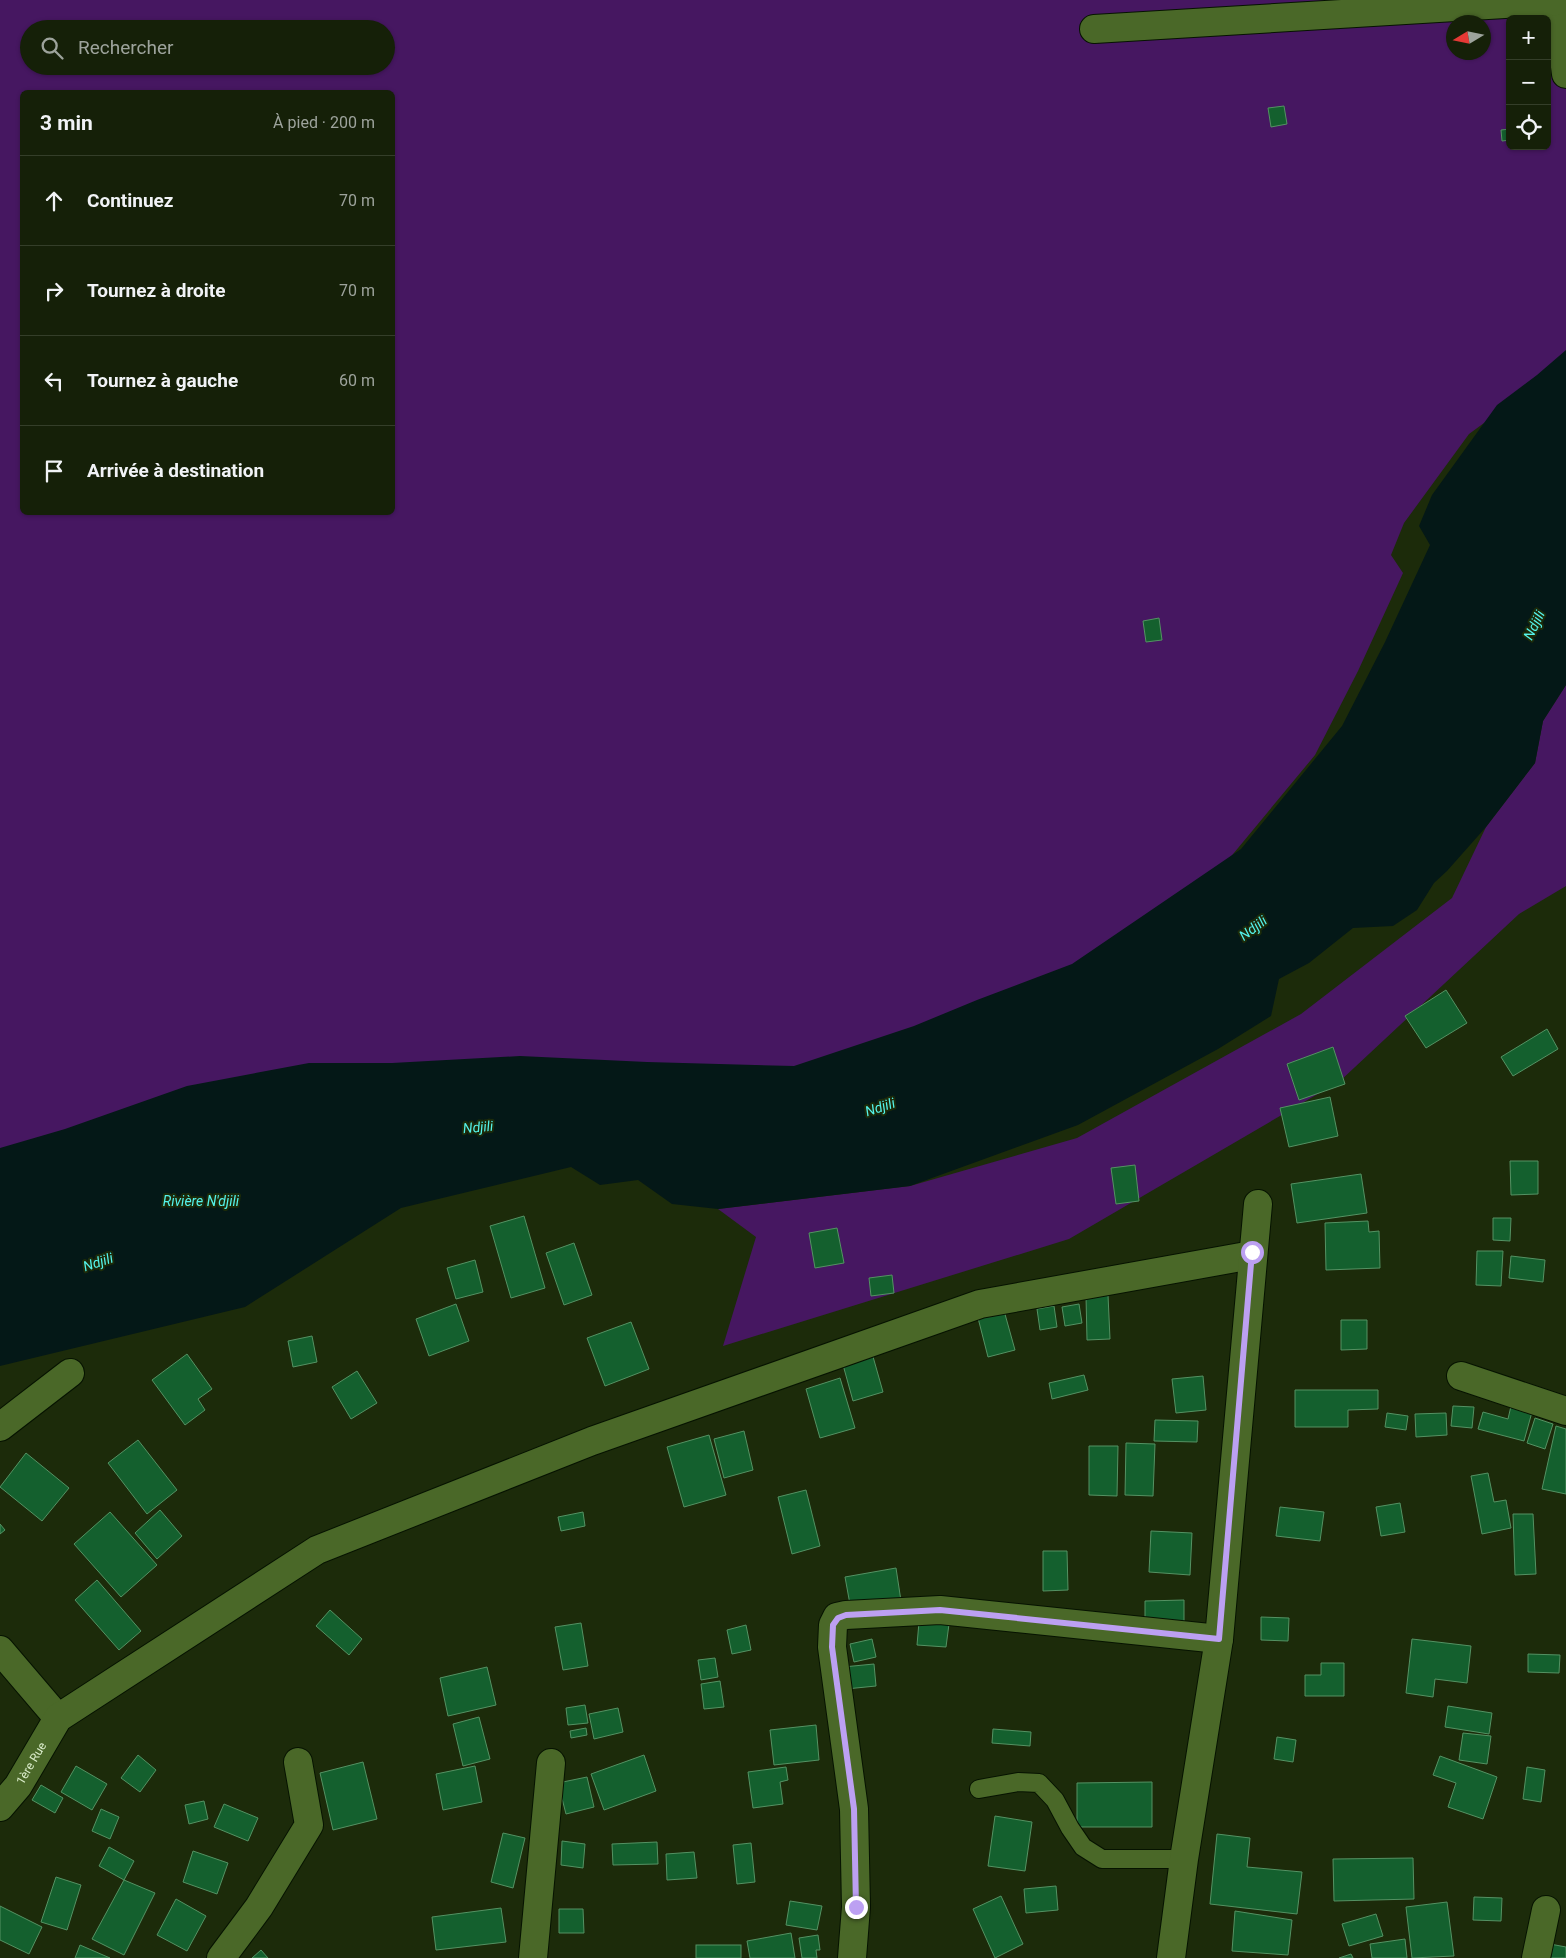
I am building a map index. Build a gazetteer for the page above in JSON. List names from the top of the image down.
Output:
{
  "streets": {
    "street": ["1ère Rue"]
  },
  "water": ["Ndjili", "Rivière N'djili"],
  "north": "left",
  "page": {
    "map_buttons": ["+", "−"],
    "search": "Rechercher",
    "heading": ["3 min", "À pied · 200 m"],
    "list": [
      ["Continuez", "70 m"],
      ["Tournez à droite", "70 m"],
      ["Tournez à gauche", "60 m"],
      "Arrivée à destination"
    ]
  }
}
